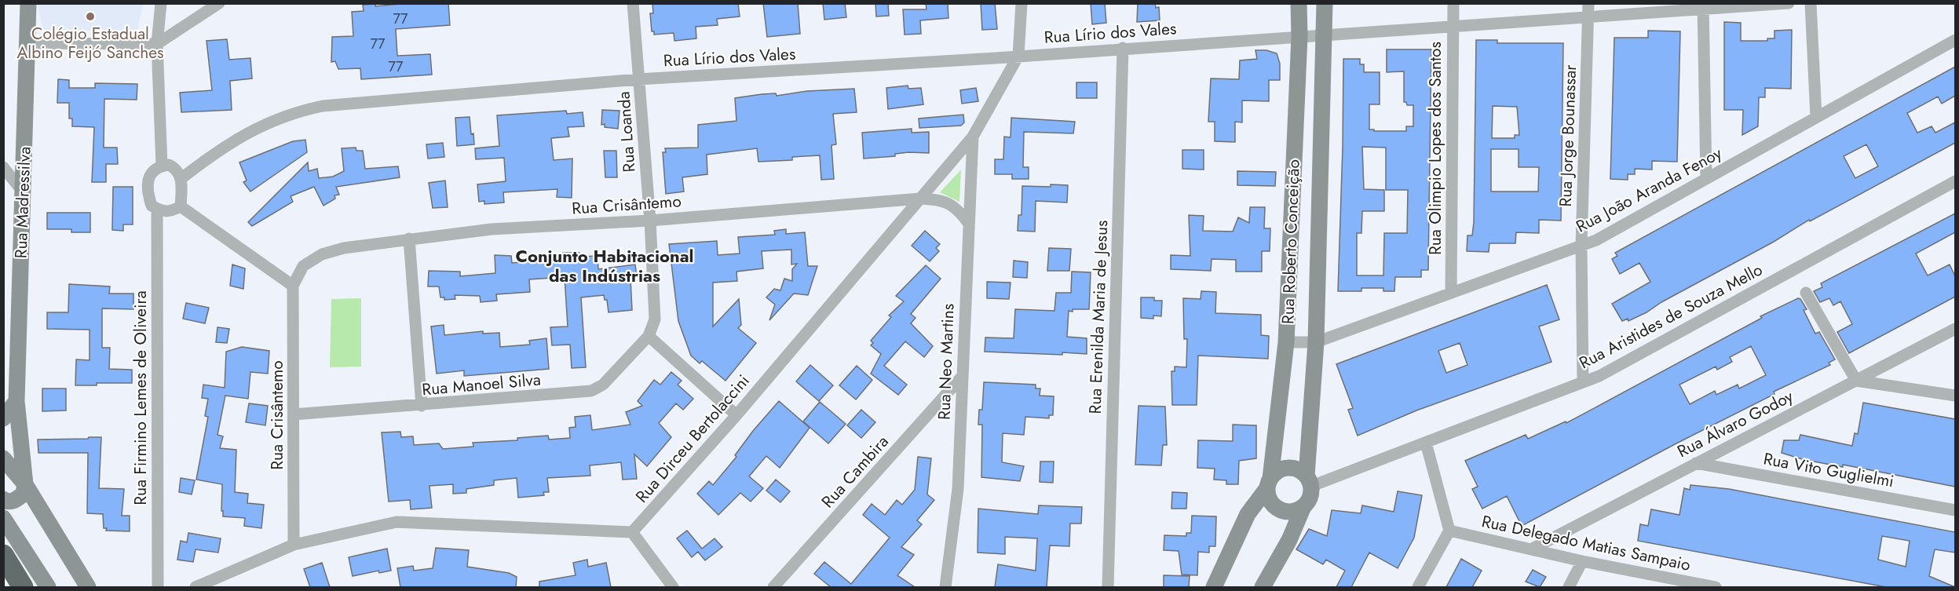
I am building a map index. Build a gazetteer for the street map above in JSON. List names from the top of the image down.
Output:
{
  "streets": {
    "street": [
      "Rua Lírio dos Vales",
      "Rua Loanda",
      "Rua Jorge Bounassar",
      "Rua Olimpio Lopes dos Santos",
      "Rua João Aranda Fenoy",
      "Rua Madressilva",
      "Rua Crisântemo",
      "Rua Roberto Conceição",
      "Rua Aristides de Souza Mello",
      "Rua Erenilda Maria de Jesus",
      "Rua Neo Martins",
      "Rua Manoel Silva",
      "Rua Firmino Lemes de Oliveira",
      "Rua Álvaro Godoy",
      "Rua Dirceu Bertolaccini",
      "Rua Vito Guglielmi",
      "Rua Cambira",
      "Rua Delegado Matias Sampaio"
    ]
  },
  "crossings": [
    ["Rua Lírio dos Vales", "Rua Loanda"],
    ["Rua Lírio dos Vales", "Rua Jorge Bounassar"],
    ["Rua Lírio dos Vales", "Rua Olimpio Lopes dos Santos"],
    ["Rua Lírio dos Vales", "Rua Roberto Conceição"],
    ["Rua Lírio dos Vales", "Rua Erenilda Maria de Jesus"],
    ["Rua Lírio dos Vales", "Rua Firmino Lemes de Oliveira"],
    ["Rua Lírio dos Vales", "Rua Dirceu Bertolaccini"],
    ["Rua Loanda", "Rua Crisântemo"],
    ["Rua Loanda", "Rua Manoel Silva"],
    ["Rua Jorge Bounassar", "Rua João Aranda Fenoy"],
    ["Rua Jorge Bounassar", "Rua Aristides de Souza Mello"],
    ["Rua Olimpio Lopes dos Santos", "Rua João Aranda Fenoy"],
    ["Rua João Aranda Fenoy", "Rua Roberto Conceição"],
    ["Rua Crisântemo", "Rua Neo Martins"],
    ["Rua Crisântemo", "Rua Manoel Silva"],
    ["Rua Crisântemo", "Rua Dirceu Bertolaccini"],
    ["Rua Roberto Conceição", "Rua Aristides de Souza Mello"],
    ["Rua Neo Martins", "Rua Dirceu Bertolaccini"],
    ["Rua Neo Martins", "Rua Cambira"],
    ["Rua Álvaro Godoy", "Rua Vito Guglielmi"],
    ["Rua Álvaro Godoy", "Rua Delegado Matias Sampaio"]
  ],
  "districts": ["Conjunto Habitacional das Indústrias"],
  "places": ["Colégio Estadual Albino Feijó Sanches"],
  "house_numbers": ["77", "77", "77"]
}
